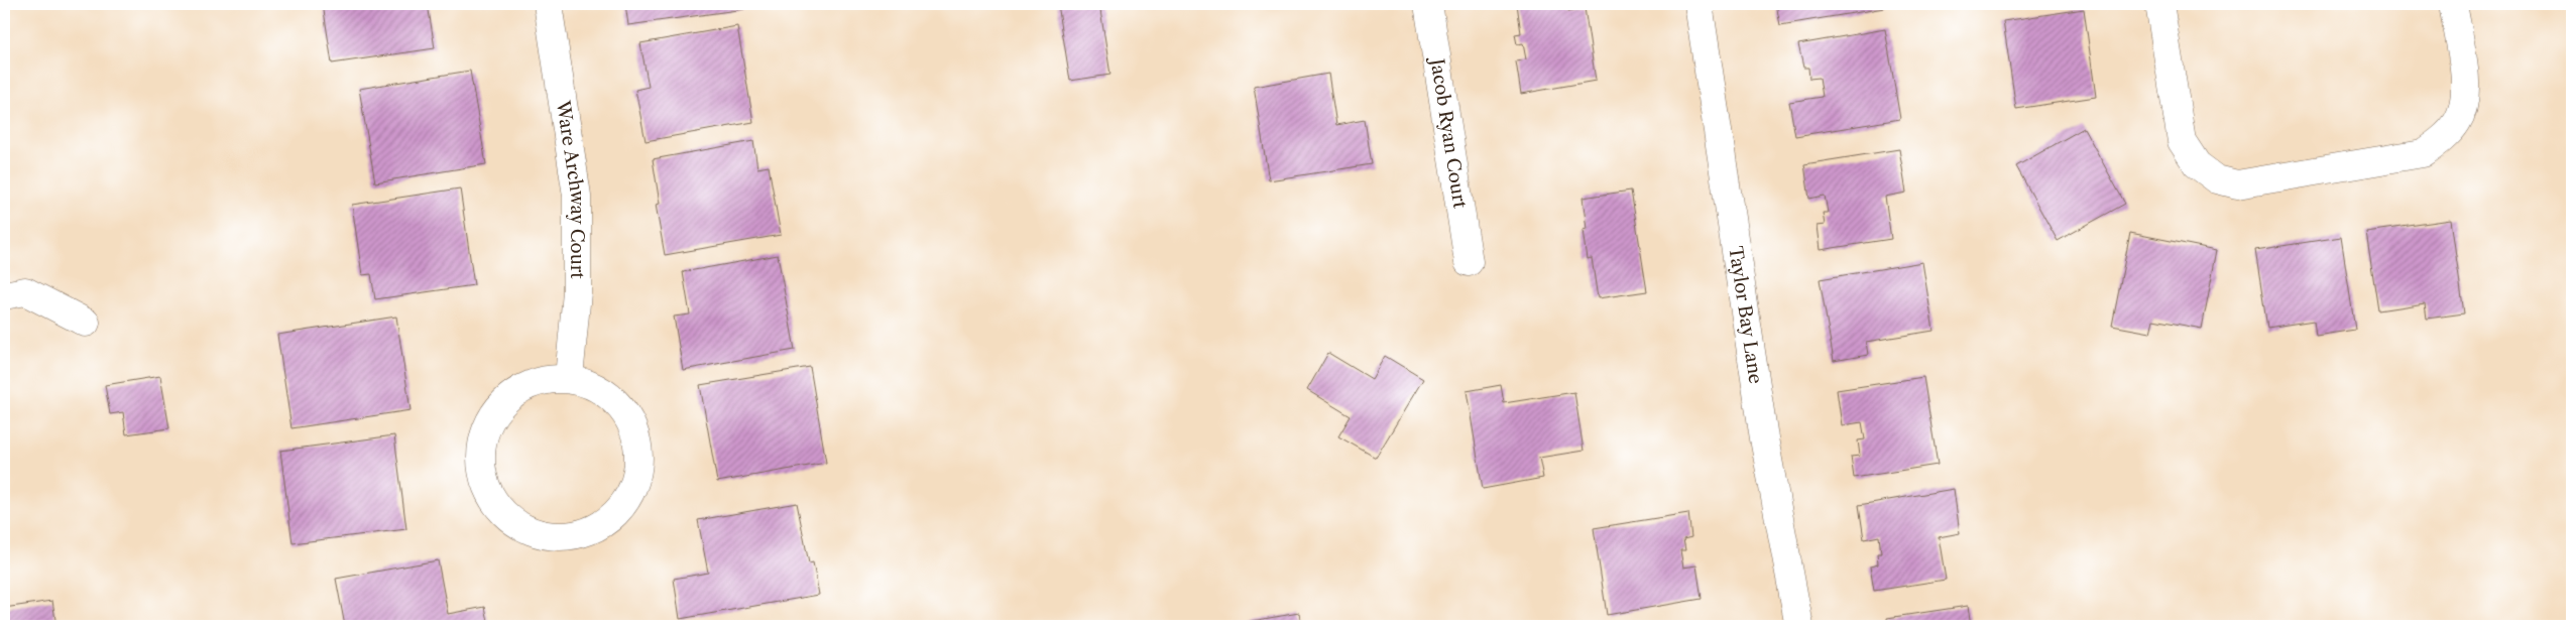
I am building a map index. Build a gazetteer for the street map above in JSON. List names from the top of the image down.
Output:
{
  "streets": {
    "street": ["Jacob Ryan Court", "Ware Archway Court", "Taylor Bay Lane"]
  }
}
